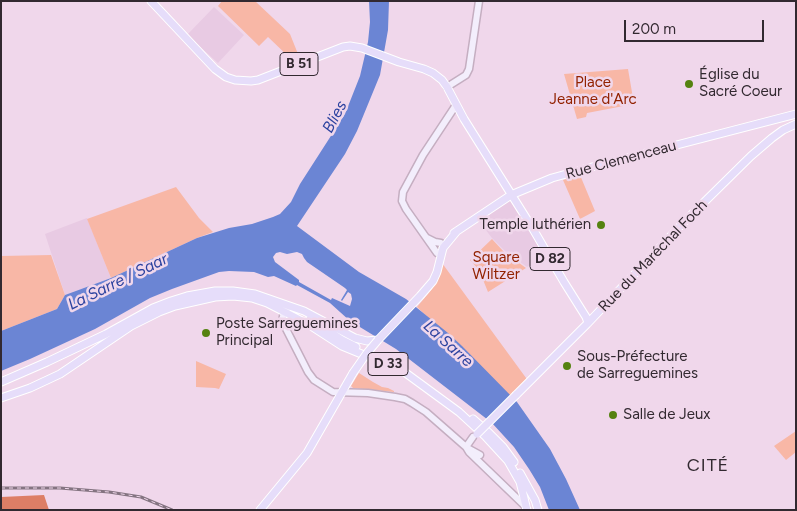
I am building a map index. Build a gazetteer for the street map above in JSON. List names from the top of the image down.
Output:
{
  "streets": {
    "main road": [
      "B 51",
      "Rue Clemenceau",
      "Rue du Maréchal Foch",
      "D 82",
      "D 33"
    ]
  },
  "crossings": [
    ["Rue Clemenceau", "D 82"],
    ["Rue Clemenceau", "D 33"],
    ["Rue du Maréchal Foch", "D 82"]
  ],
  "districts": ["CITÉ"],
  "water": ["Blies", "La Sarre / Saar", "La Sarre"],
  "parks": ["Place Jeanne d'Arc", "Square Wiltzer"],
  "places": [
    "Église du Sacré Coeur",
    "Temple luthérien",
    "Poste Sarreguemines Principal",
    "Sous-Préfecture de Sarreguemines",
    "Salle de Jeux"
  ],
  "scale_bar": "200 m"
}
